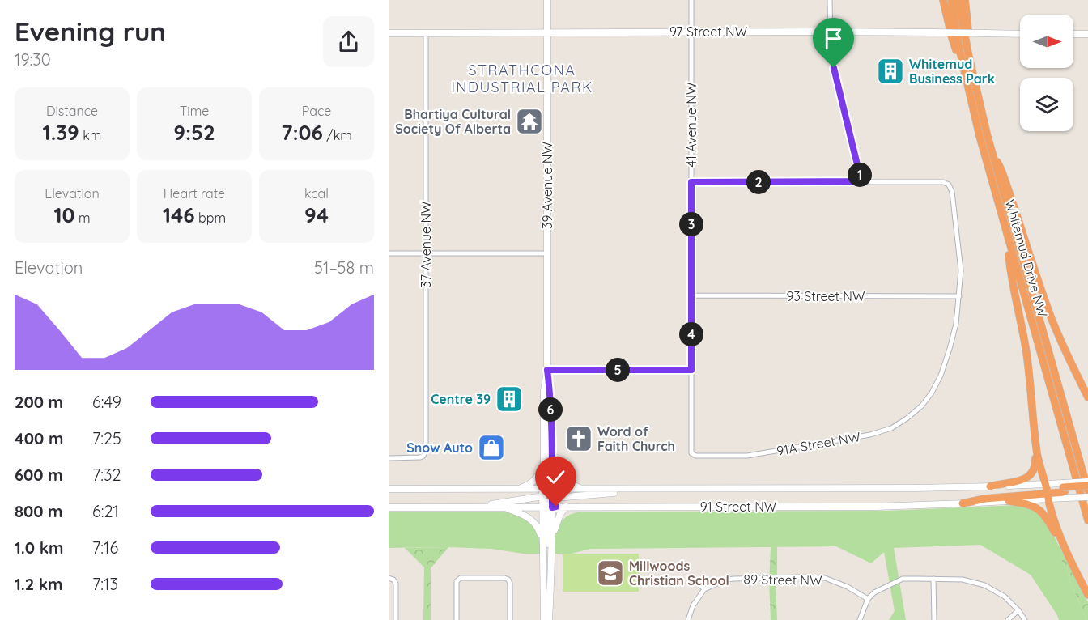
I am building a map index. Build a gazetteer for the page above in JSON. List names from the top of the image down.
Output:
{
  "streets": {
    "highway": ["Whitemud Drive NW"],
    "main road": ["97 Street NW", "39 Avenue NW", "91 Street NW"],
    "street": [
      "41 Avenue NW",
      "37 Avenue NW",
      "93 Street NW",
      "91A Street NW",
      "89 Street NW"
    ]
  },
  "crossings": [
    ["97 Street NW", "41 Avenue NW"],
    ["97 Street NW", "39 Avenue NW"],
    ["97 Street NW", "37 Avenue NW"],
    ["41 Avenue NW", "93 Street NW"],
    ["41 Avenue NW", "91A Street NW"],
    ["39 Avenue NW", "91 Street NW"],
    ["93 Street NW", "91A Street NW"]
  ],
  "districts": ["STRATHCONA INDUSTRIAL PARK"],
  "places": {
    "building": ["Whitemud Business Park", "Centre 39"],
    "temple": ["Bhartiya Cultural Society Of Alberta"],
    "church": ["Word of Faith Church"],
    "shop": ["Snow Auto"],
    "school or university": ["Millwoods Christian School"]
  },
  "north": "right",
  "page": {
    "heading": ["Evening run", "19:30"],
    "stats": [
      ["Distance", "1.39 km"],
      ["Time", "9:52"],
      ["Pace", "7:06 /km"],
      ["Elevation", "10 m"],
      ["Heart rate", "146 bpm"],
      ["kcal", "94"]
    ],
    "pins": [
      "1",
      "2",
      "3",
      "4",
      "5",
      "6"
    ],
    "chart": ["Elevation", "51–58 m"],
    "list": [
      {
        "name": "200 m",
        "note": "6:49"
      },
      {
        "name": "400 m",
        "note": "7:25"
      },
      {
        "name": "600 m",
        "note": "7:32"
      },
      {
        "name": "800 m",
        "note": "6:21"
      },
      {
        "name": "1.0 km",
        "note": "7:16"
      },
      {
        "name": "1.2 km",
        "note": "7:13"
      }
    ]
  }
}
